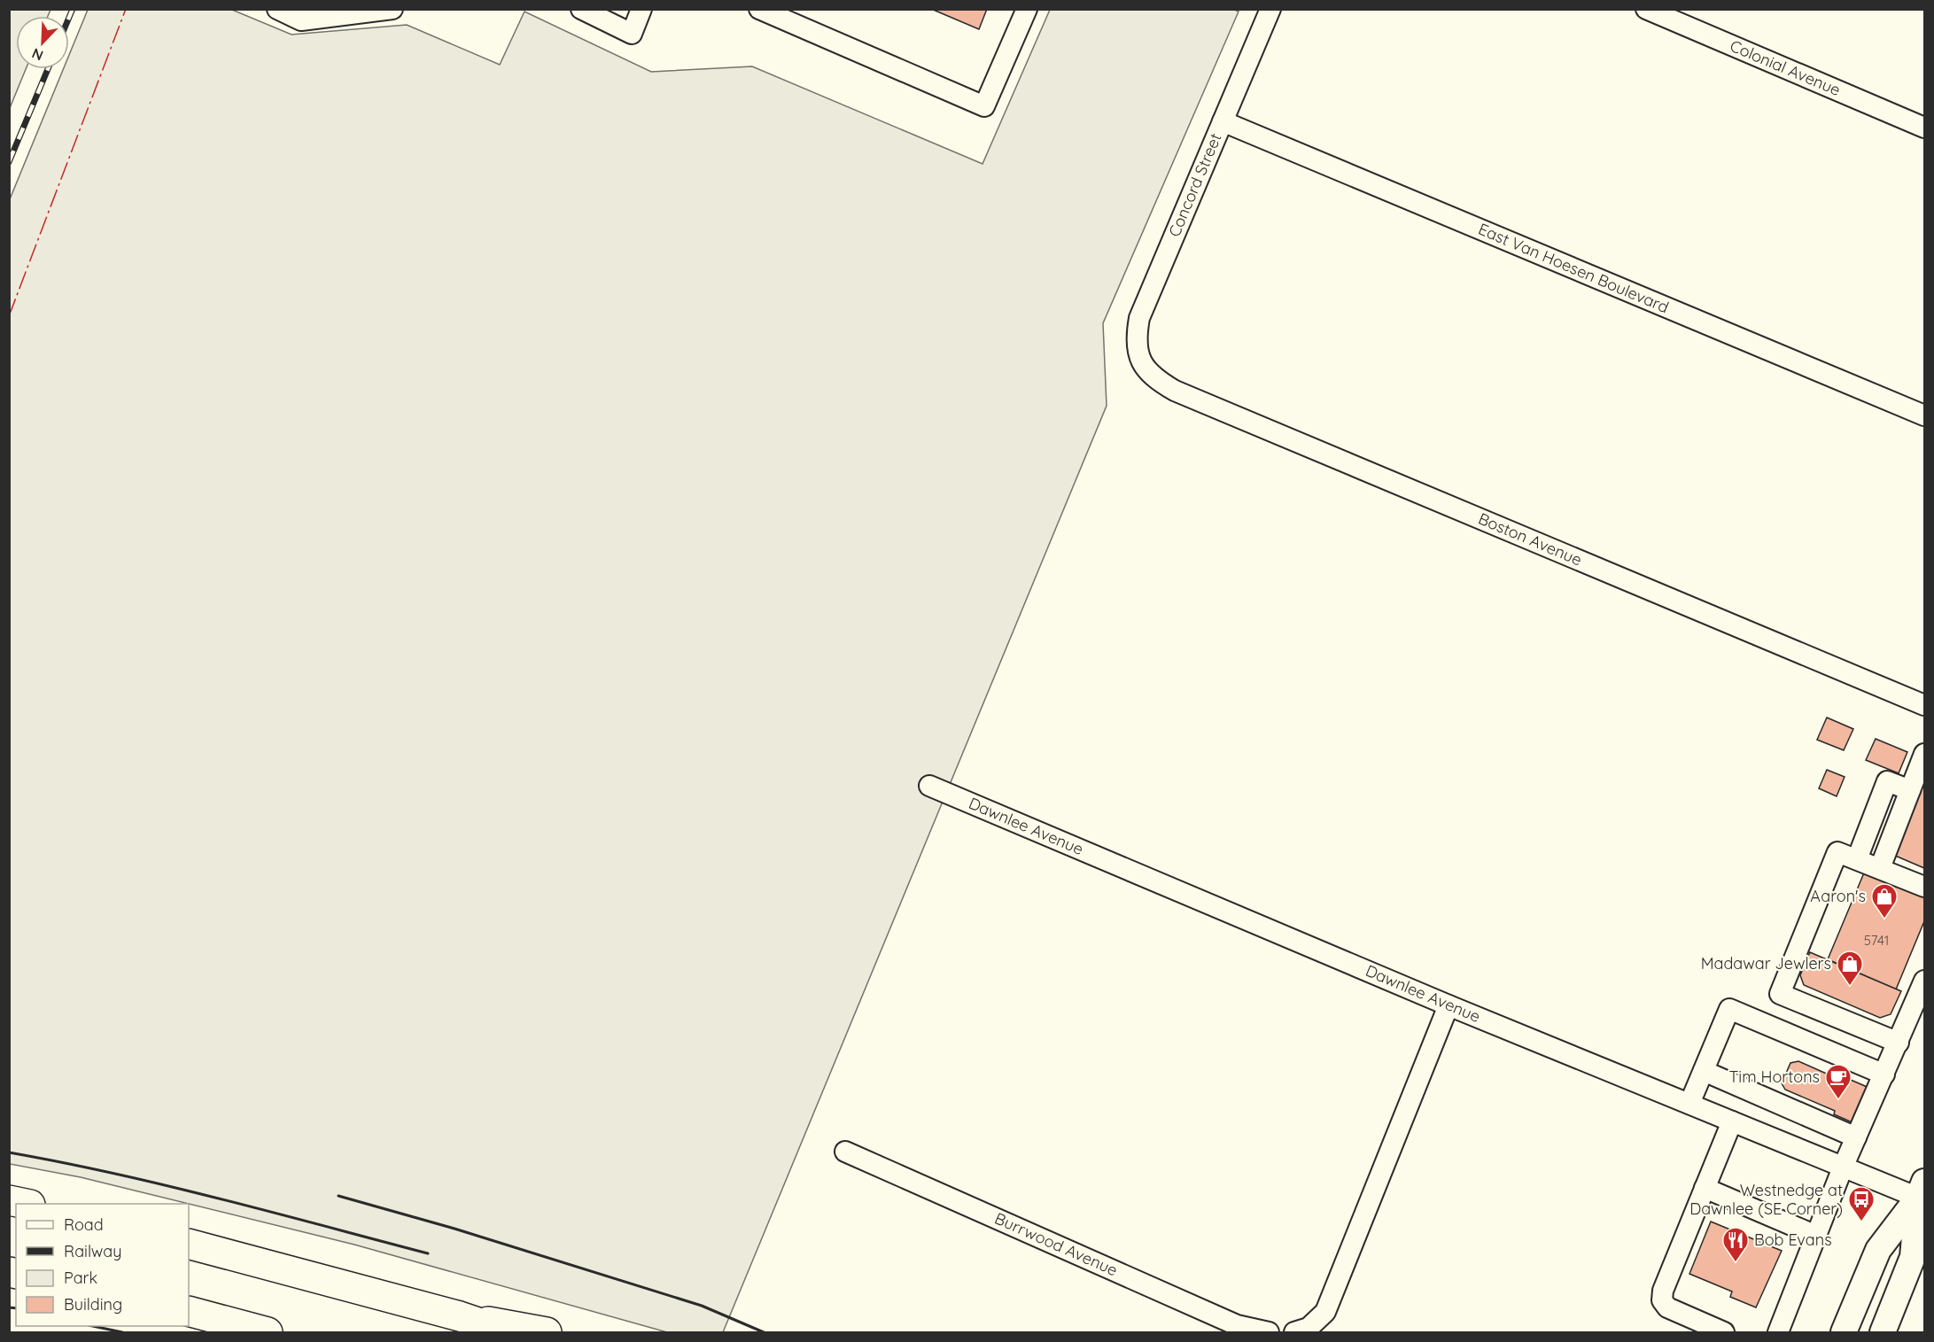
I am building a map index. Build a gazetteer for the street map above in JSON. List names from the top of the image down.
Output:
{
  "streets": {
    "street": [
      "Colonial Avenue",
      "Concord Street",
      "East Van Hoesen Boulevard",
      "Boston Avenue",
      "Dawnlee Avenue",
      "Burrwood Avenue"
    ]
  },
  "crossings": [
    ["Concord Street", "East Van Hoesen Boulevard"],
    ["Concord Street", "Boston Avenue"]
  ],
  "places": {
    "shop": ["Aaron's", "Madawar Jewlers"],
    "cafe": ["Tim Hortons"],
    "bus stop": ["Westnedge at Dawnlee (SE Corner)"],
    "restaurant": ["Bob Evans"]
  },
  "house_numbers": ["5741"],
  "legend": [
    "Road",
    "Railway",
    "Park",
    "Building"
  ],
  "north": "bottom left"
}
